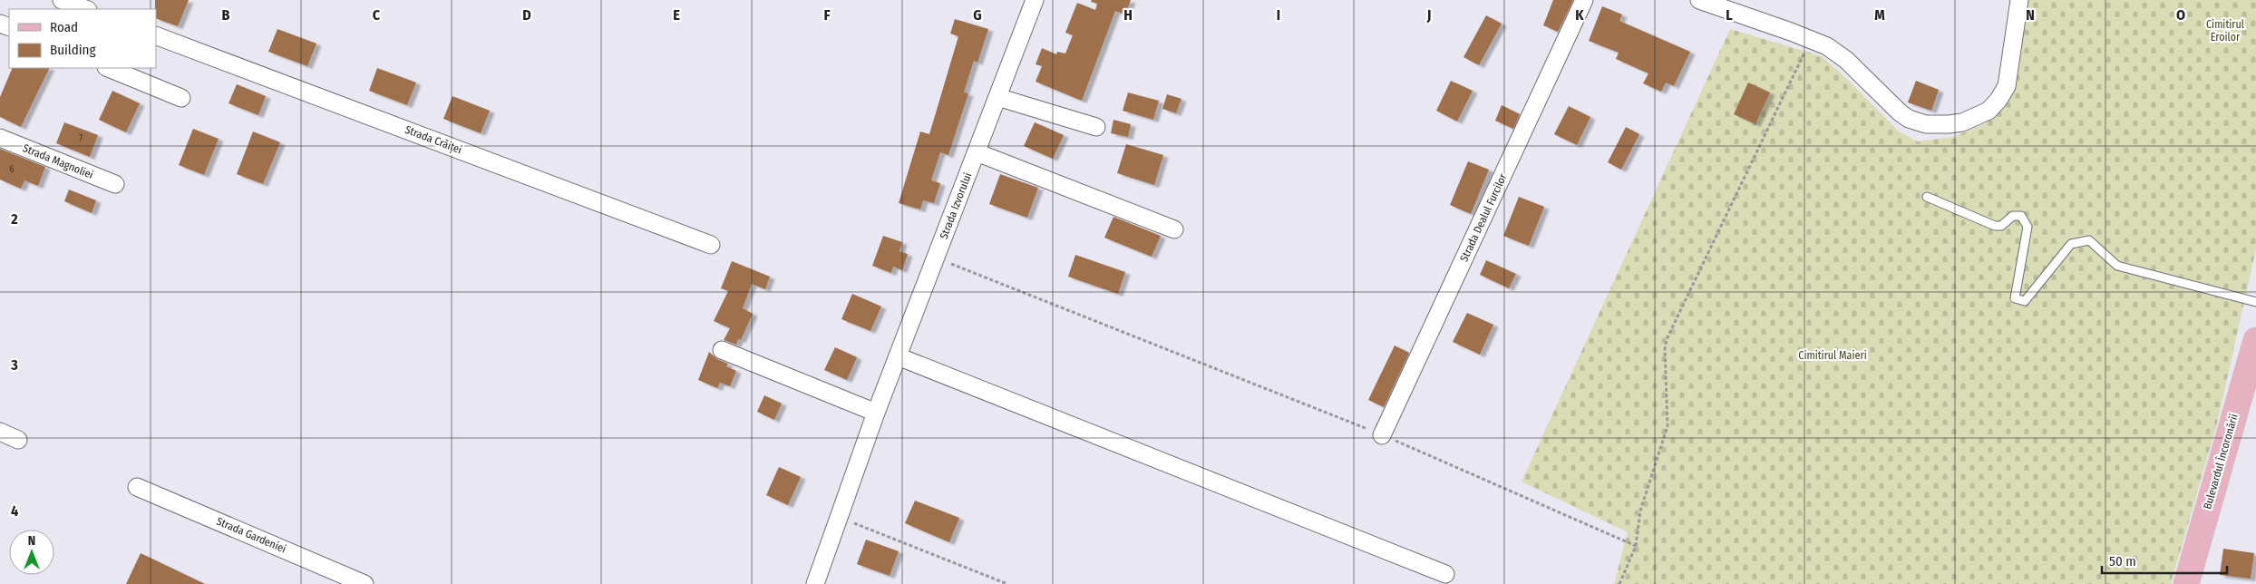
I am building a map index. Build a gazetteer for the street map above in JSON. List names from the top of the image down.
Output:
{
  "streets": {
    "main road": ["Bulevardul Încoronării"],
    "street": [
      "Strada Crăiței",
      "Strada Magnoliei",
      "Strada Izvorului",
      "Strada Dealul Furcilor",
      "Strada Gardeniei"
    ]
  },
  "parks": ["Cimitirul Eroilor", "Cimitirul Maieri"],
  "house_numbers": ["7", "6"],
  "legend": ["Road", "Building"],
  "scale_bar": "50 m",
  "north": "top",
  "grid": {
    "columns": [
      "B",
      "C",
      "D",
      "E",
      "F",
      "G",
      "H",
      "I",
      "J",
      "K",
      "L",
      "M",
      "N",
      "O"
    ],
    "rows": ["2", "3", "4"]
  }
}
